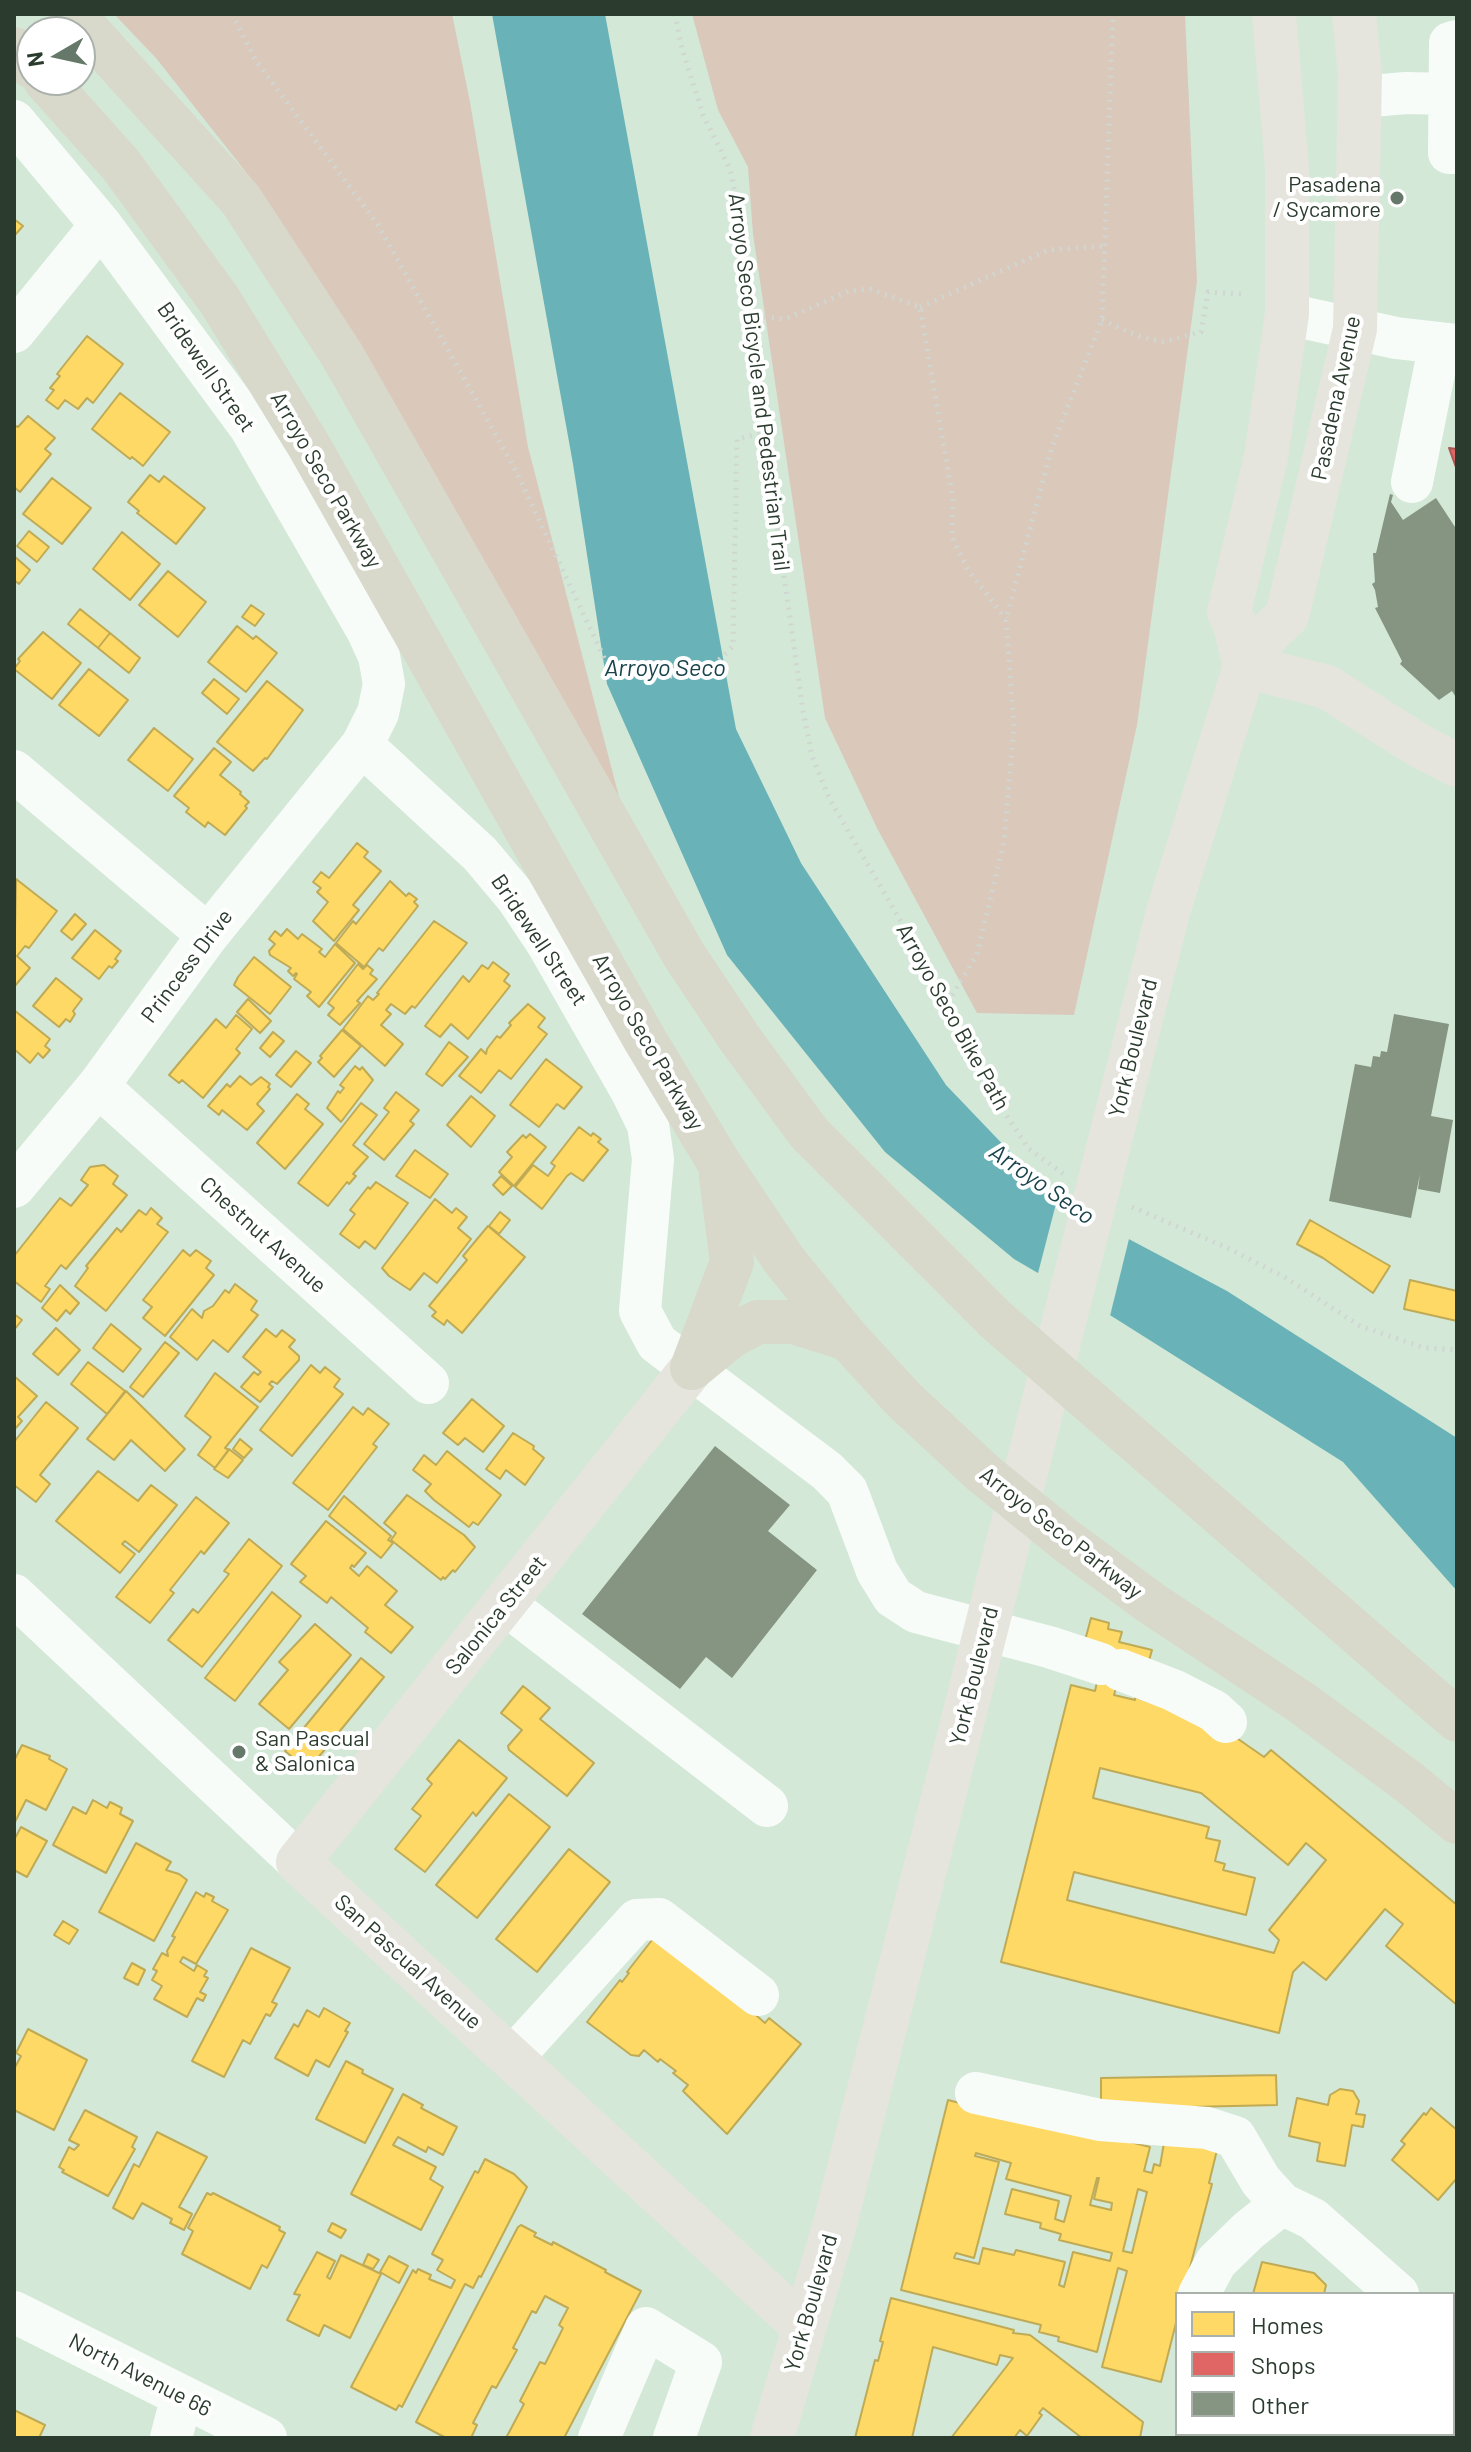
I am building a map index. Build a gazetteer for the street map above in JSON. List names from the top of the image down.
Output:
{
  "streets": {
    "highway": ["Arroyo Seco Parkway"],
    "main road": [
      "Pasadena Avenue",
      "York Boulevard",
      "Salonica Street",
      "San Pascual Avenue"
    ],
    "street": [
      "Bridewell Street",
      "Princess Drive",
      "Chestnut Avenue",
      "North Avenue 66"
    ],
    "path": ["Arroyo Seco Bicycle and Pedestrian Trail", "Arroyo Seco Bike Path"]
  },
  "crossings": [
    ["Bridewell Street", "Princess Drive"],
    ["Bridewell Street", "Salonica Street"],
    ["Arroyo Seco Bicycle and Pedestrian Trail", "Arroyo Seco Bike Path"],
    ["Pasadena Avenue", "York Boulevard"],
    ["Princess Drive", "Chestnut Avenue"],
    ["York Boulevard", "San Pascual Avenue"],
    ["Salonica Street", "San Pascual Avenue"]
  ],
  "water": ["Arroyo Seco"],
  "places": ["Pasadena / Sycamore", "San Pascual & Salonica"],
  "legend": ["Homes", "Shops", "Other"],
  "north": "left"
}
